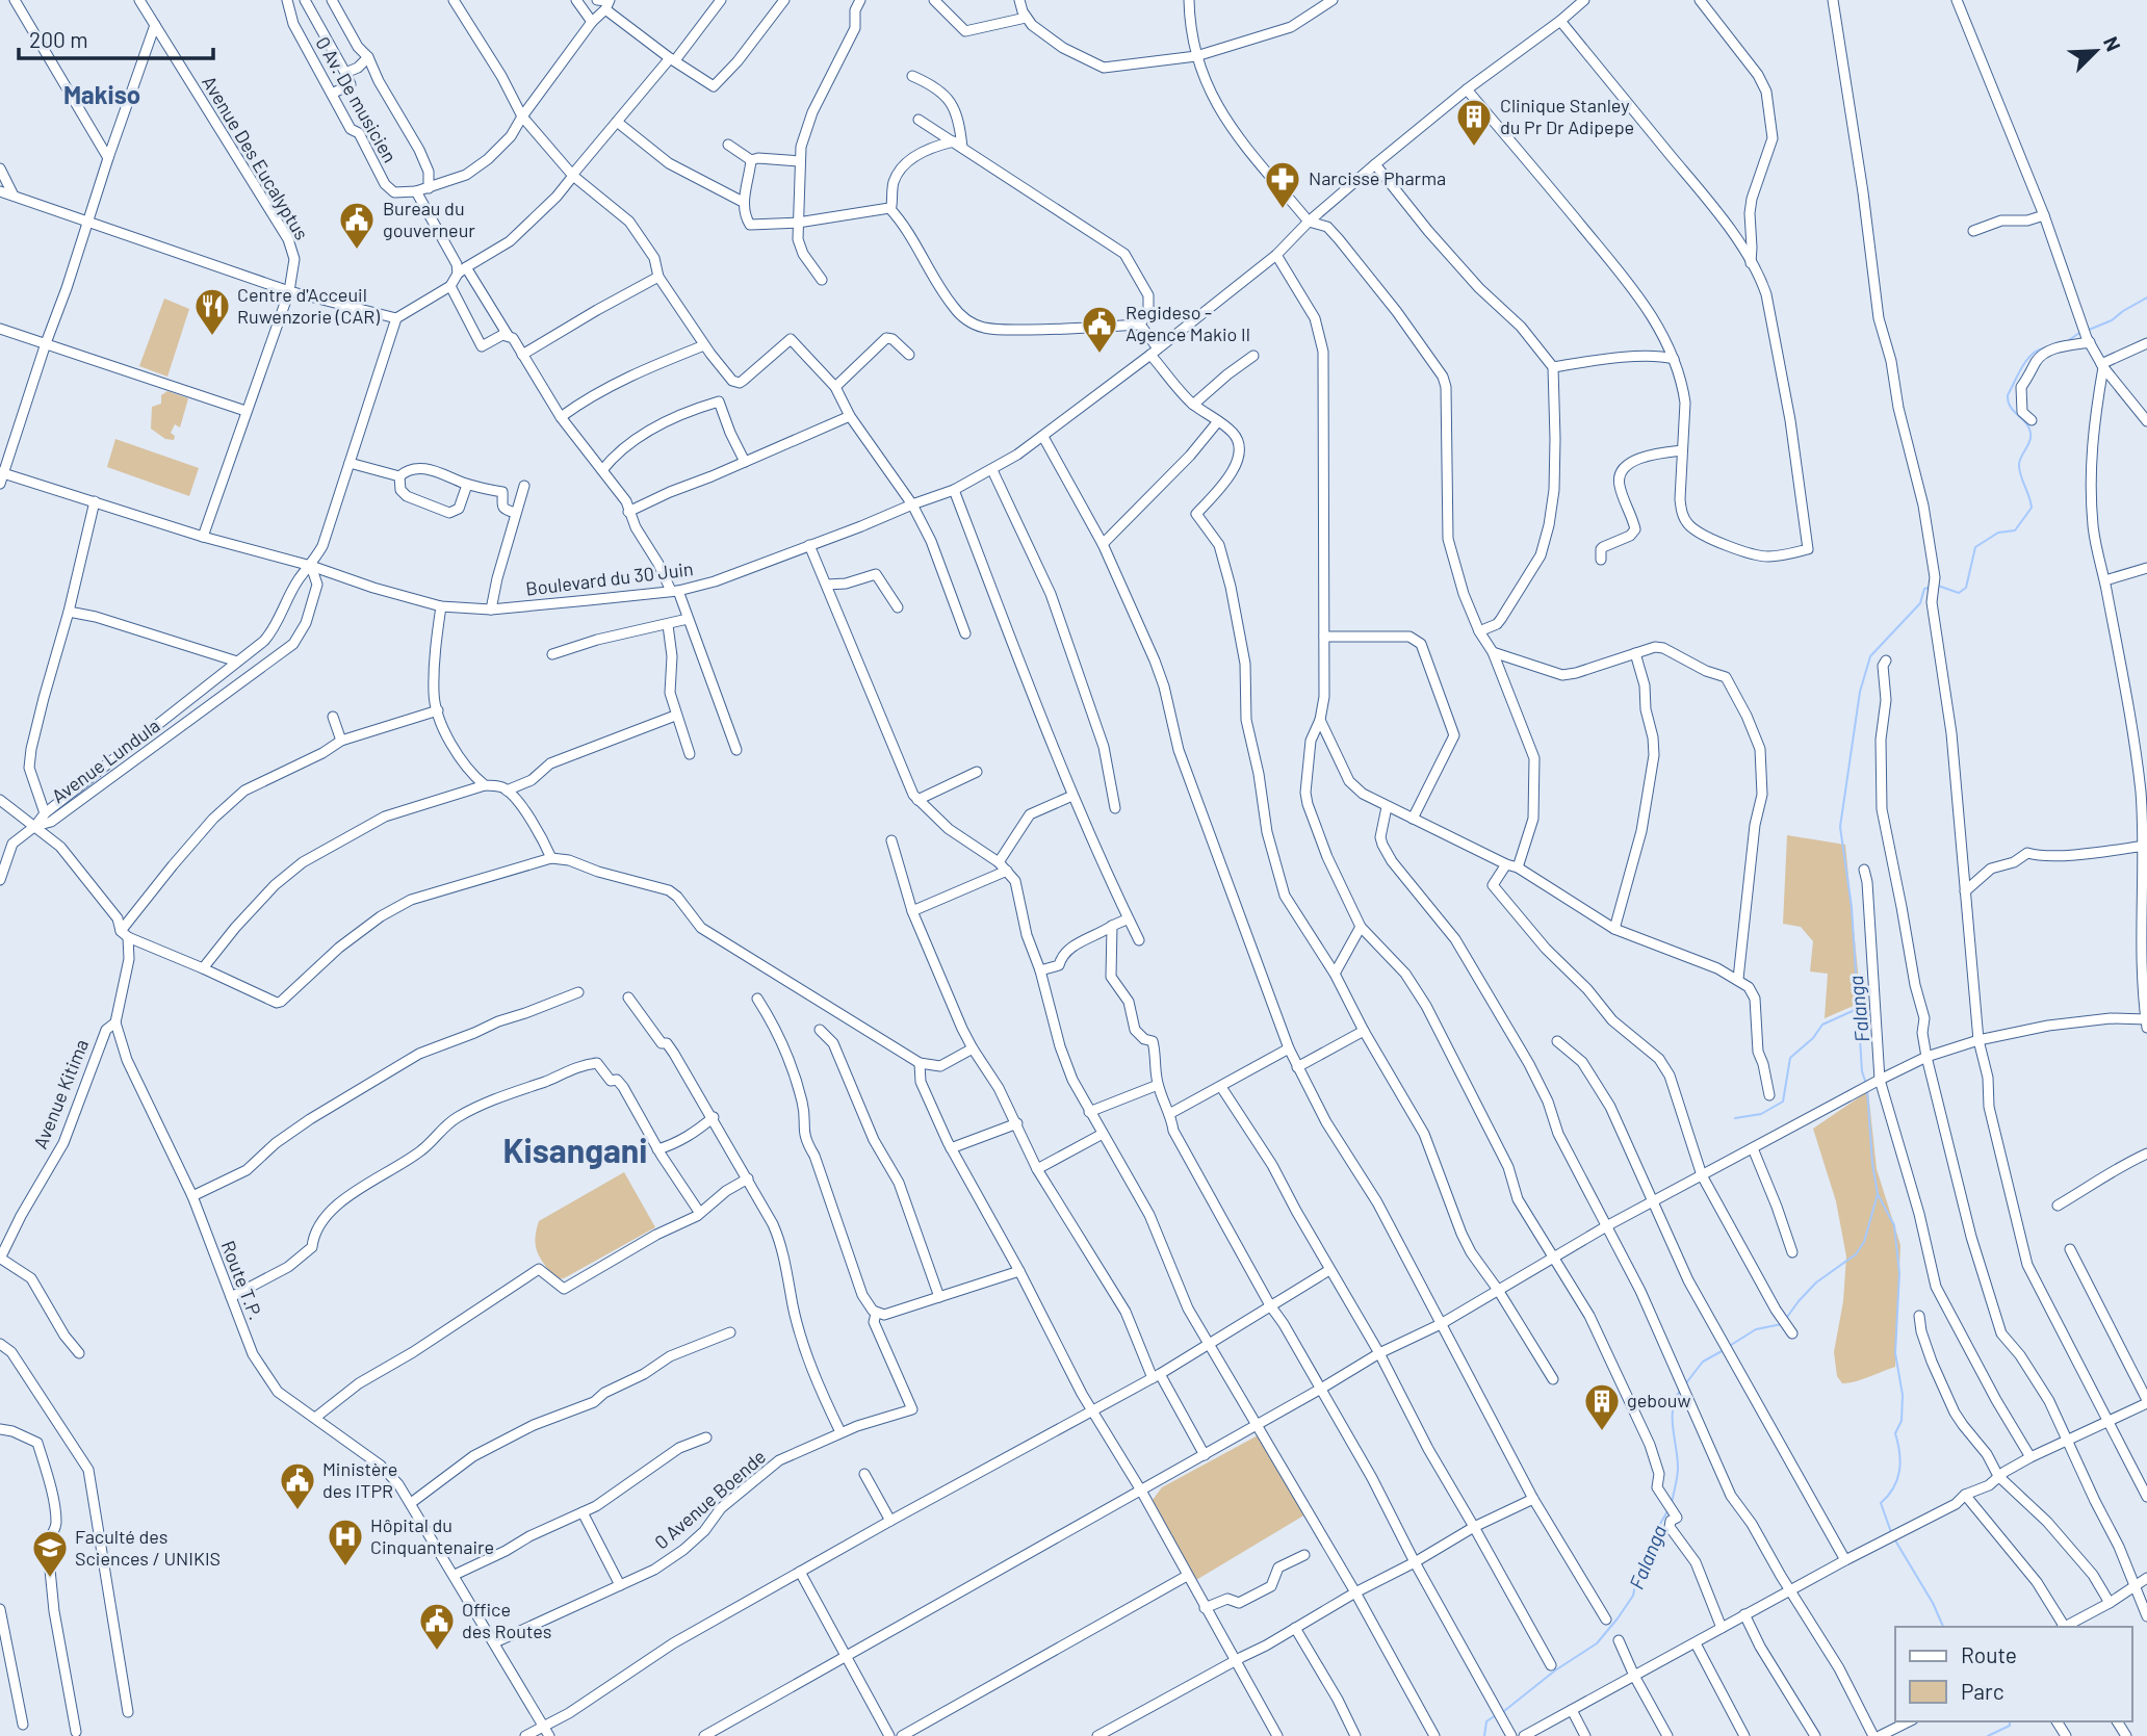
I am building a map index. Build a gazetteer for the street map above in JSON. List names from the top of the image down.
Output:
{
  "streets": {
    "street": [
      "0 Av. De musicien",
      "Avenue Des Eucalyptus",
      "Boulevard du 30 Juin",
      "Avenue Lundula",
      "Avenue Kitima",
      "Route T.P.",
      "0 Avenue Boende"
    ]
  },
  "crossings": [
    ["Boulevard du 30 Juin", "Avenue Lundula"],
    ["Avenue Kitima", "Route T.P."],
    ["Route T.P.", "0 Avenue Boende"]
  ],
  "districts": ["Makiso", "Kisangani"],
  "water": ["Falanga"],
  "places": {
    "building": ["Clinique Stanley du Pr Dr Adipepe", "gebouw"],
    "pharmacy": ["Narcisse Pharma"],
    "public building": [
      "Bureau du gouverneur",
      "Regideso - Agence Makio II",
      "Ministère des ITPR",
      "Office des Routes"
    ],
    "restaurant": ["Centre d'Acceuil Ruwenzorie (CAR)"],
    "hospital": ["Hôpital du Cinquantenaire"],
    "school or university": ["Faculté des Sciences / UNIKIS"]
  },
  "legend": ["Route", "Parc"],
  "scale_bar": "200 m",
  "north": "top right"
}
